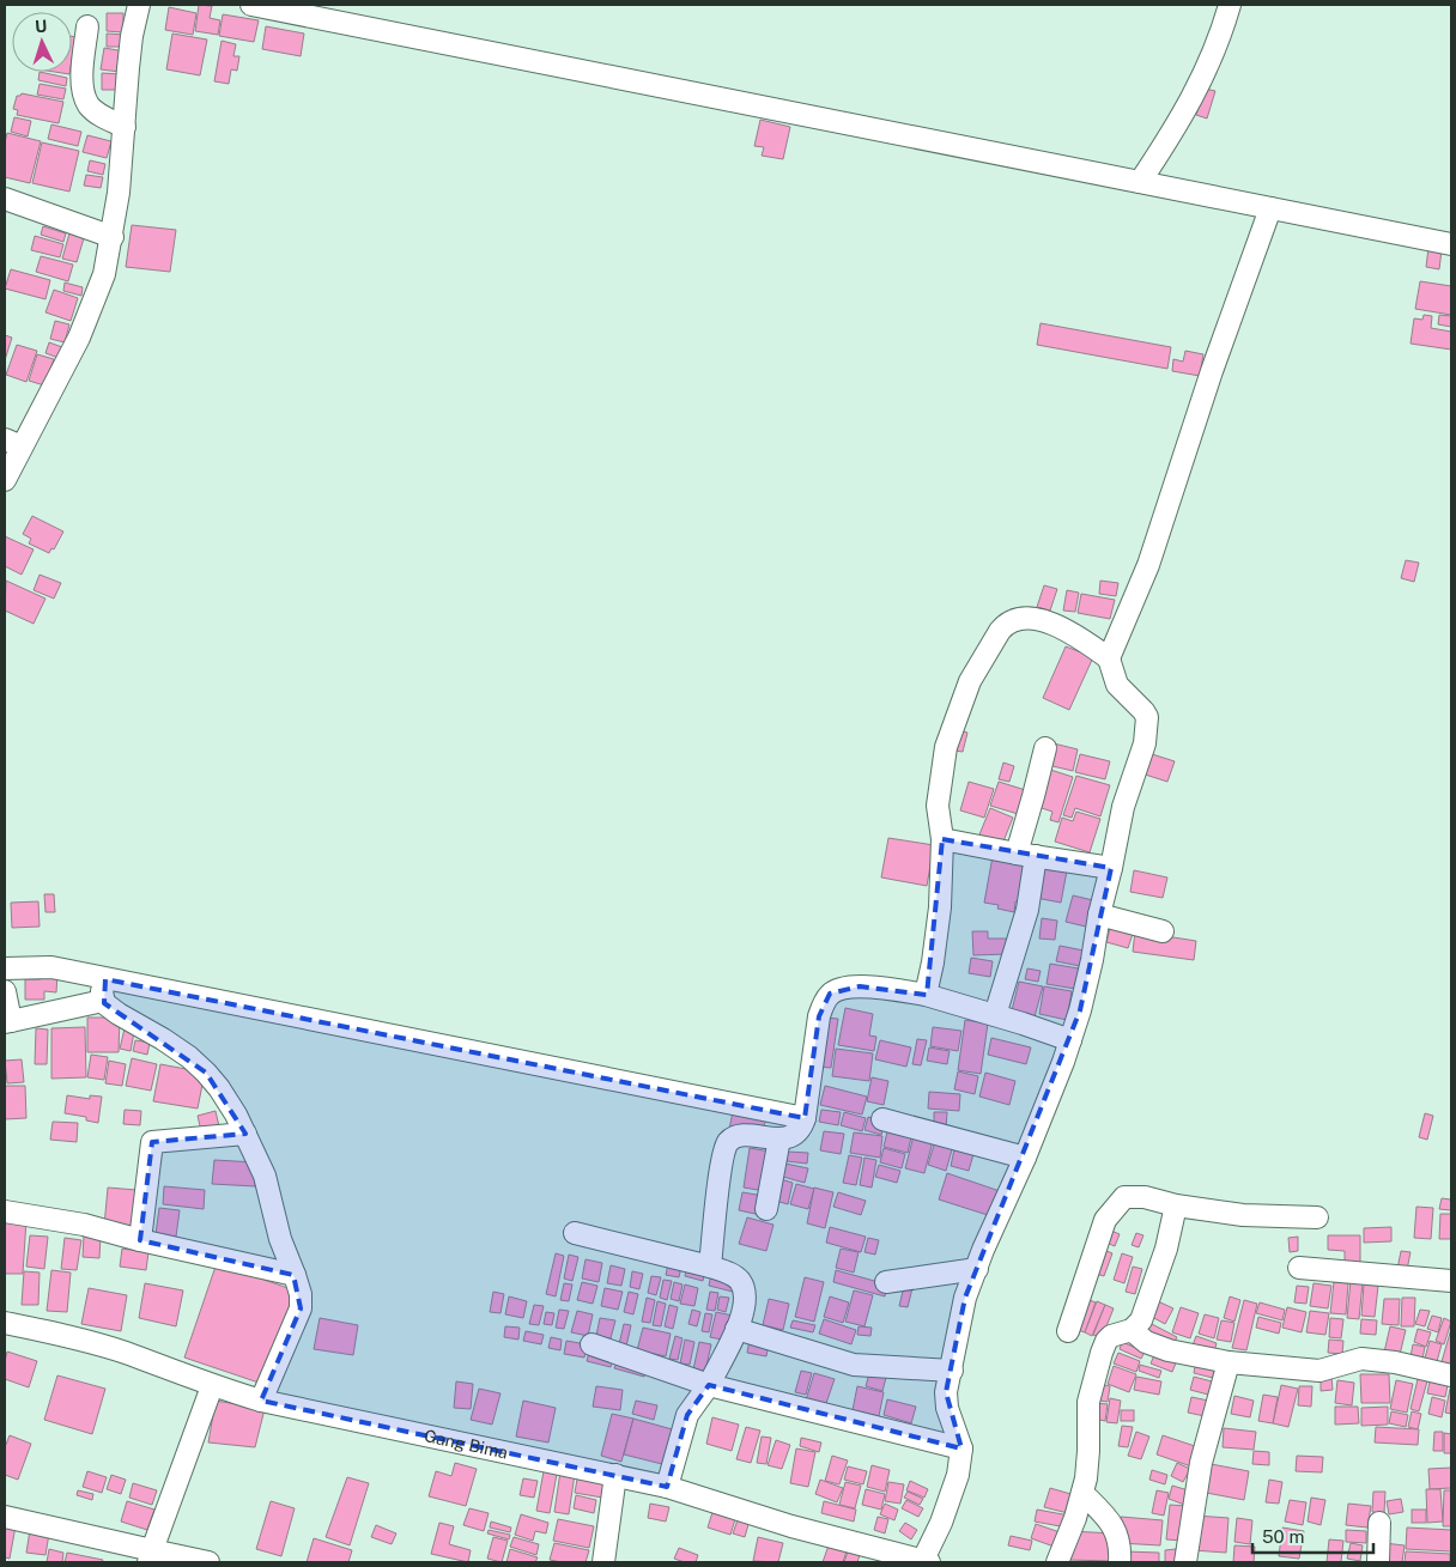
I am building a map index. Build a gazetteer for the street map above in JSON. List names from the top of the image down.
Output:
{
  "streets": {
    "street": ["Gang Bima"]
  },
  "scale_bar": "50 m",
  "north": "top"
}
